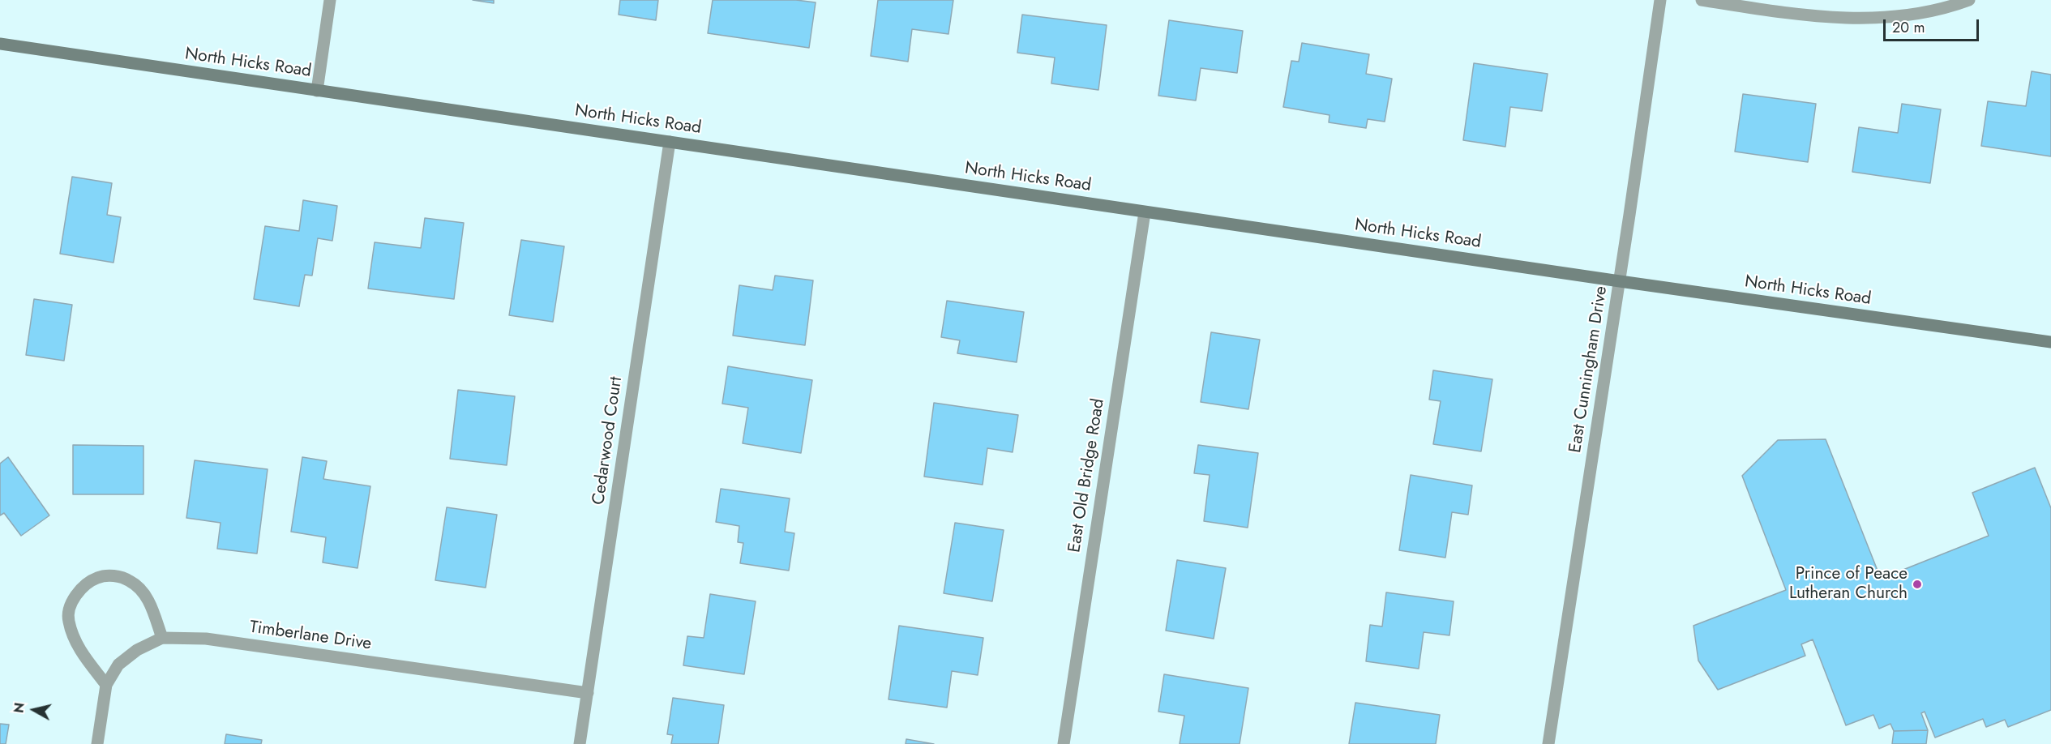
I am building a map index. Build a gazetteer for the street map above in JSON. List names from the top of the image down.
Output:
{
  "streets": {
    "main road": ["North Hicks Road"],
    "street": [
      "East Cunningham Drive",
      "Cedarwood Court",
      "East Old Bridge Road",
      "Timberlane Drive"
    ]
  },
  "crossings": [
    ["North Hicks Road", "East Cunningham Drive"],
    ["North Hicks Road", "Cedarwood Court"],
    ["North Hicks Road", "East Old Bridge Road"],
    ["Cedarwood Court", "Timberlane Drive"]
  ],
  "places": ["Prince of Peace Lutheran Church"],
  "scale_bar": "20 m",
  "north": "left"
}
